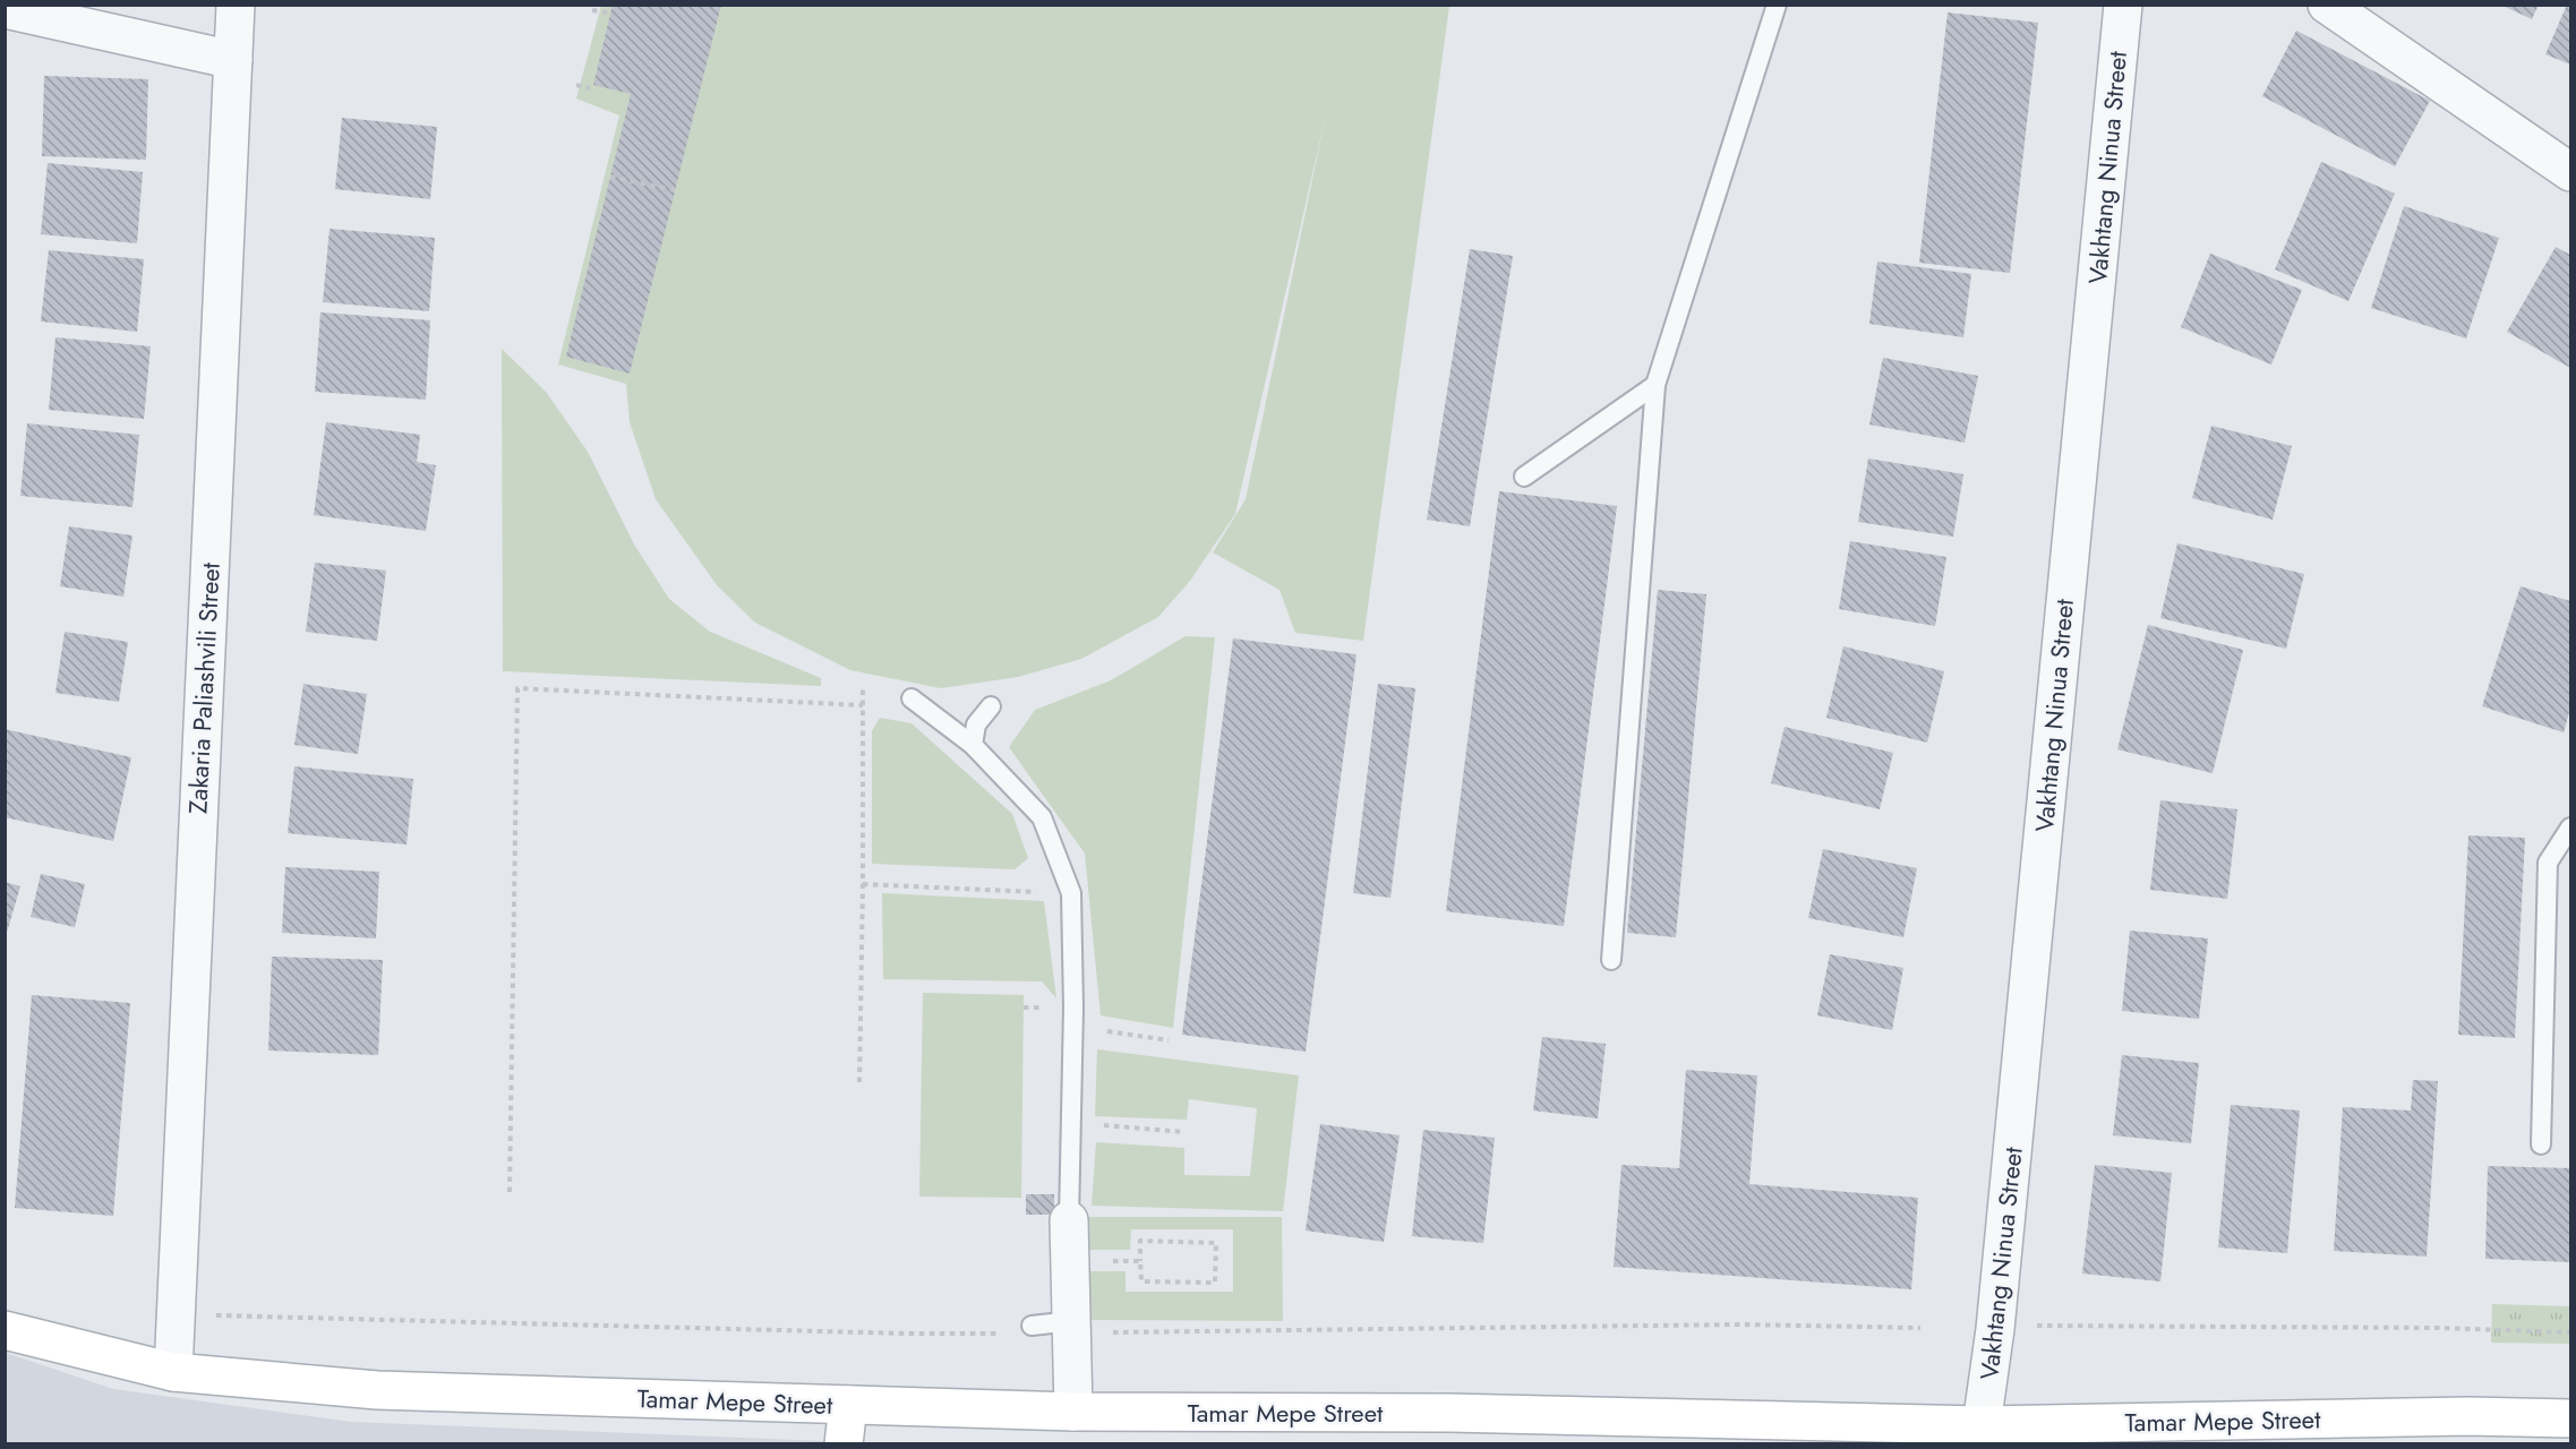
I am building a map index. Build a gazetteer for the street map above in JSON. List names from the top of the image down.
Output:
{
  "streets": {
    "main road": ["Tamar Mepe Street"],
    "street": ["Vakhtang Ninua Street", "Zakaria Paliashvili Street"]
  },
  "crossings": [
    ["Vakhtang Ninua Street", "Tamar Mepe Street"],
    ["Zakaria Paliashvili Street", "Tamar Mepe Street"]
  ]
}
